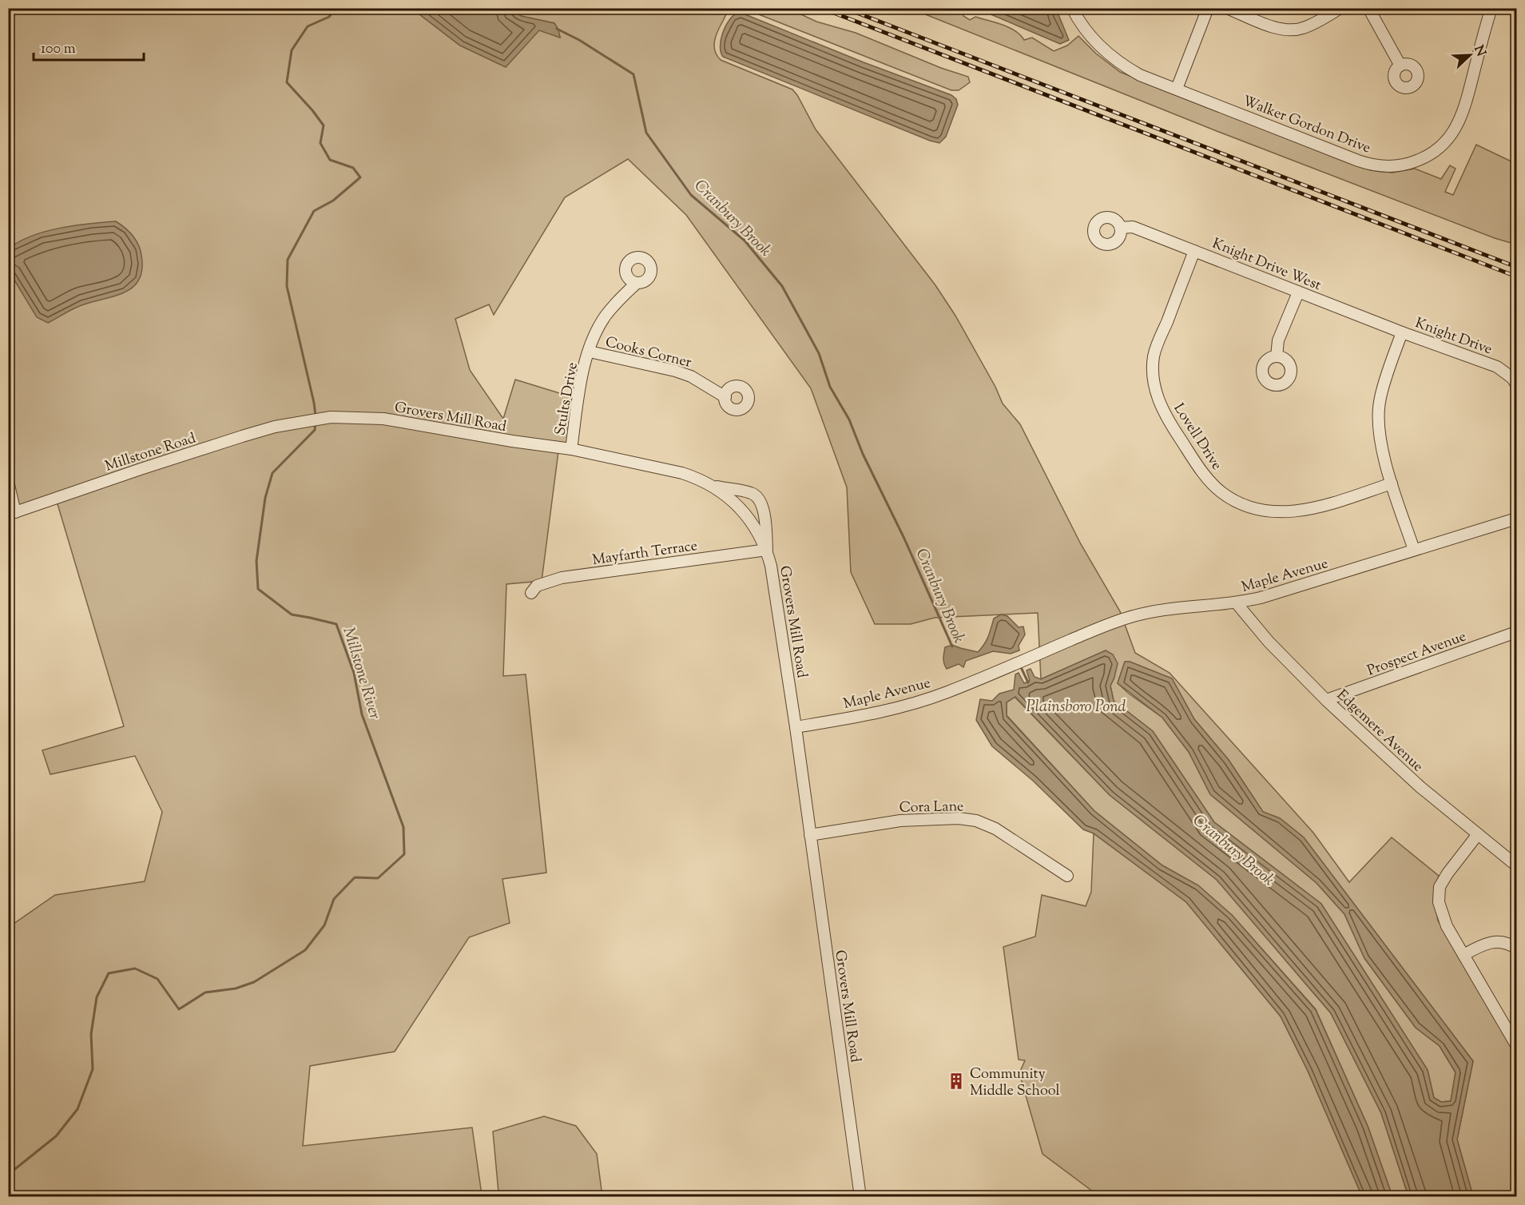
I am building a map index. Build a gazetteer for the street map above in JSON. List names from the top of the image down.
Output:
{
  "streets": {
    "street": [
      "Walker Gordon Drive",
      "Knight Drive West",
      "Knight Drive",
      "Cooks Corner",
      "Stults Drive",
      "Grovers Mill Road",
      "Lovell Drive",
      "Millstone Road",
      "Mayfarth Terrace",
      "Maple Avenue",
      "Prospect Avenue",
      "Edgemere Avenue",
      "Cora Lane"
    ]
  },
  "crossings": [
    ["Knight Drive West", "Knight Drive"],
    ["Knight Drive West", "Lovell Drive"],
    ["Cooks Corner", "Stults Drive"],
    ["Stults Drive", "Grovers Mill Road"],
    ["Grovers Mill Road", "Millstone Road"],
    ["Grovers Mill Road", "Mayfarth Terrace"],
    ["Grovers Mill Road", "Maple Avenue"],
    ["Grovers Mill Road", "Cora Lane"],
    ["Maple Avenue", "Edgemere Avenue"],
    ["Prospect Avenue", "Edgemere Avenue"]
  ],
  "water": ["Cranbury Brook", "Millstone River", "Plainsboro Pond"],
  "places": {
    "building": ["Community Middle School"]
  },
  "scale_bar": "100 m",
  "north": "top right"
}
